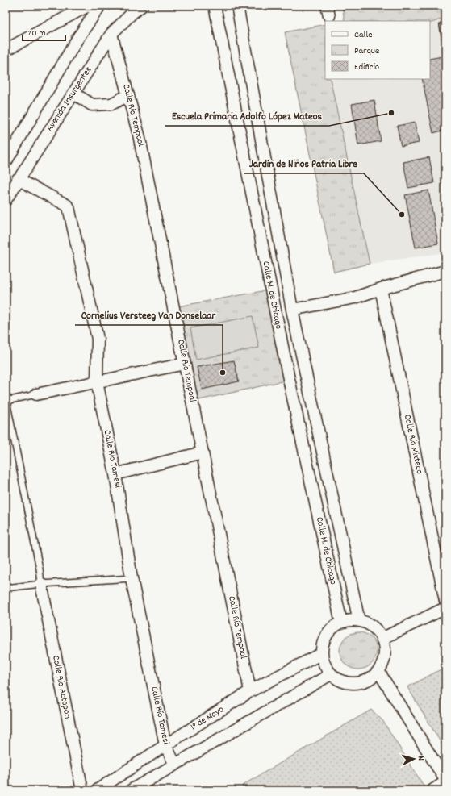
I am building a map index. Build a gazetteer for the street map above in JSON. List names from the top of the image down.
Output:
{
  "streets": {
    "street": [
      "Avenida Insurgentes",
      "Calle Río Tempoal",
      "Calle M. de Chicago",
      "Calle Río Mixteco",
      "Calle Río Tamesi",
      "Calle Río Actopan",
      "1° de Mayo"
    ]
  },
  "crossings": [
    ["Avenida Insurgentes", "Calle Río Tempoal"],
    ["Avenida Insurgentes", "Calle Río Tamesi"],
    ["Calle Río Tempoal", "1° de Mayo"],
    ["Calle M. de Chicago", "1° de Mayo"],
    ["Calle Río Tamesi", "1° de Mayo"]
  ],
  "places": ["Escuela Primaria Adolfo López Mateos", "Jardín de Niños Patria Libre", "Cornelius Versteeg Van Donselaar"],
  "legend": ["Calle", "Parque", "Edificio"],
  "scale_bar": "20 m",
  "north": "right"
}
